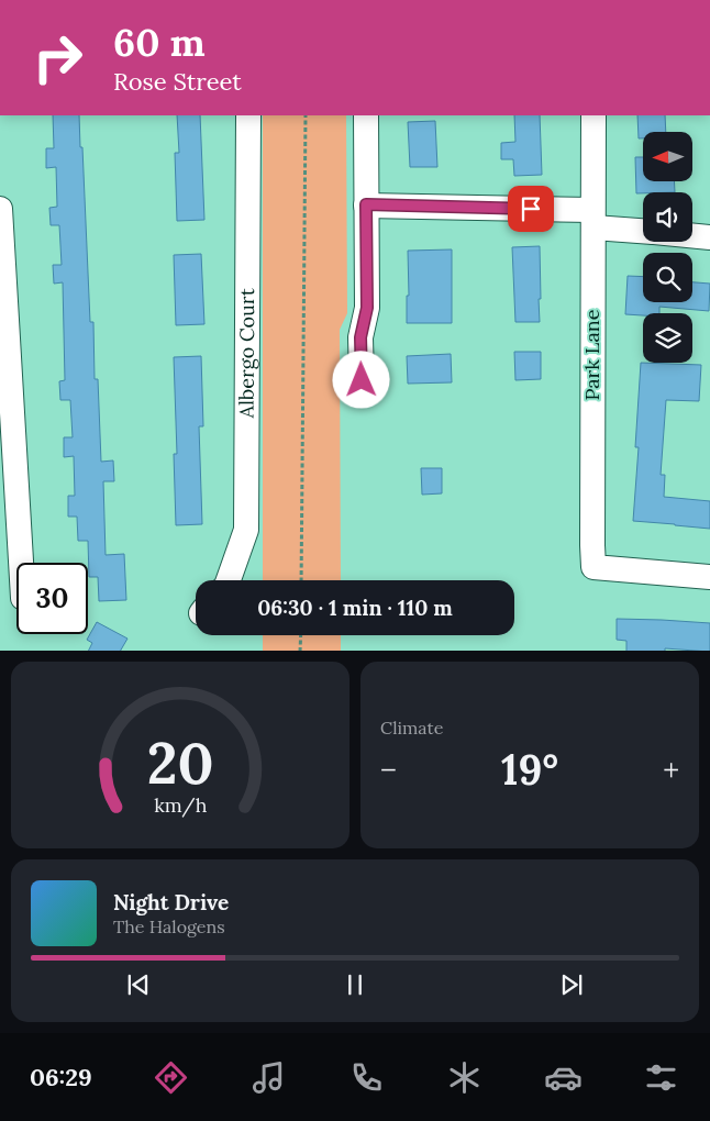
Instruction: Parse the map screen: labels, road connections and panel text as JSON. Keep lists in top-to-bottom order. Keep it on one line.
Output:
{"streets":{"street":["Albergo Court","Park Lane"]},"north":"left","page":{"turn":["60 m","Rose Street"],"limit":"30","trip":"06:30 · 1 min · 110 m","tile":"Climate","heat":["−","19°","+"],"song":["Night Drive","The Halogens"],"tabs":"06:29","gauge":["20","km/h"]}}
